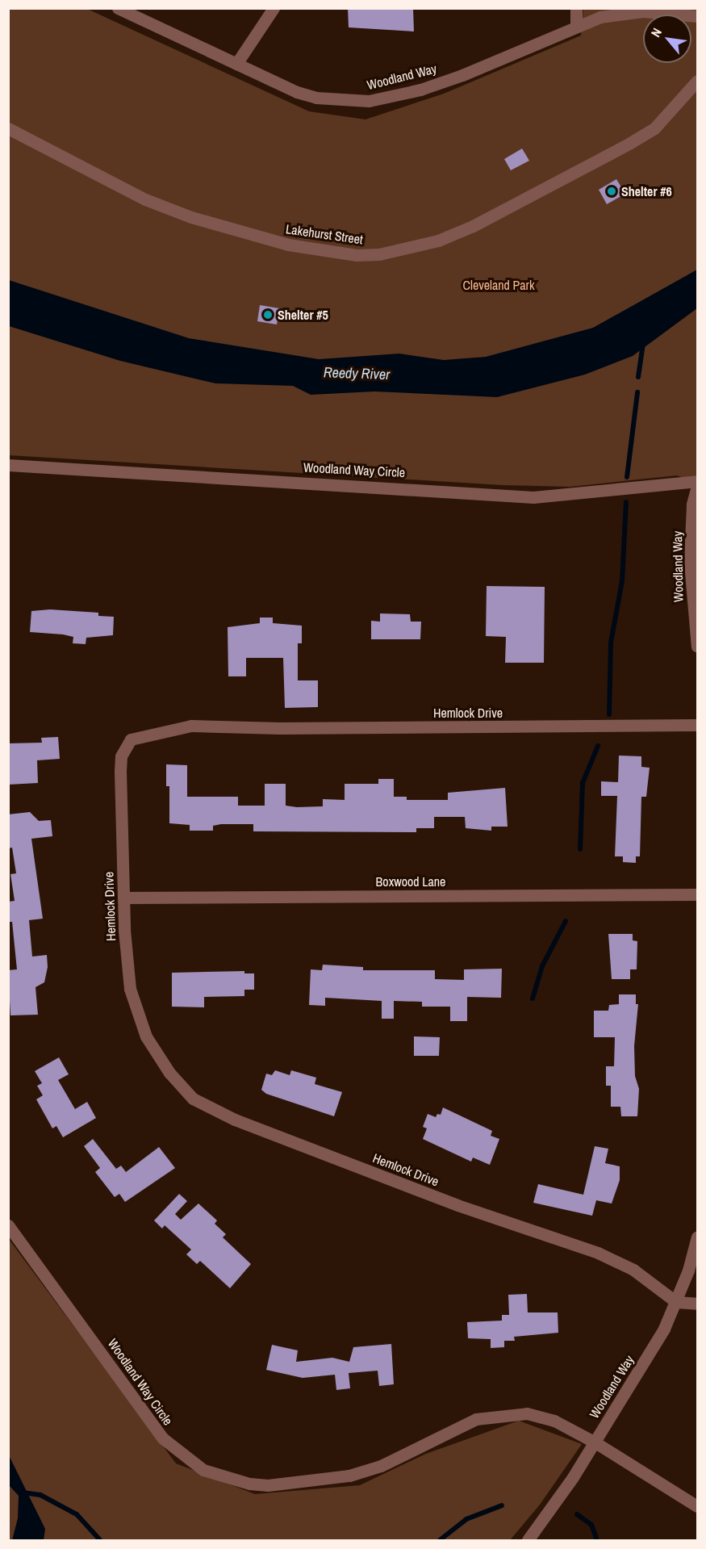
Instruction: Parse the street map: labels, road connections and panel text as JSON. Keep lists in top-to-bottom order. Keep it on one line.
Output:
{"streets":{"street":["Woodland Way","Lakehurst Street","Woodland Way Circle","Hemlock Drive","Boxwood Lane"]},"crossings":[["Woodland Way","Woodland Way Circle"],["Woodland Way","Hemlock Drive"],["Hemlock Drive","Boxwood Lane"]],"water":["Reedy River"],"parks":["Cleveland Park"],"places":["Shelter #6","Shelter #5"],"north":"top left"}
